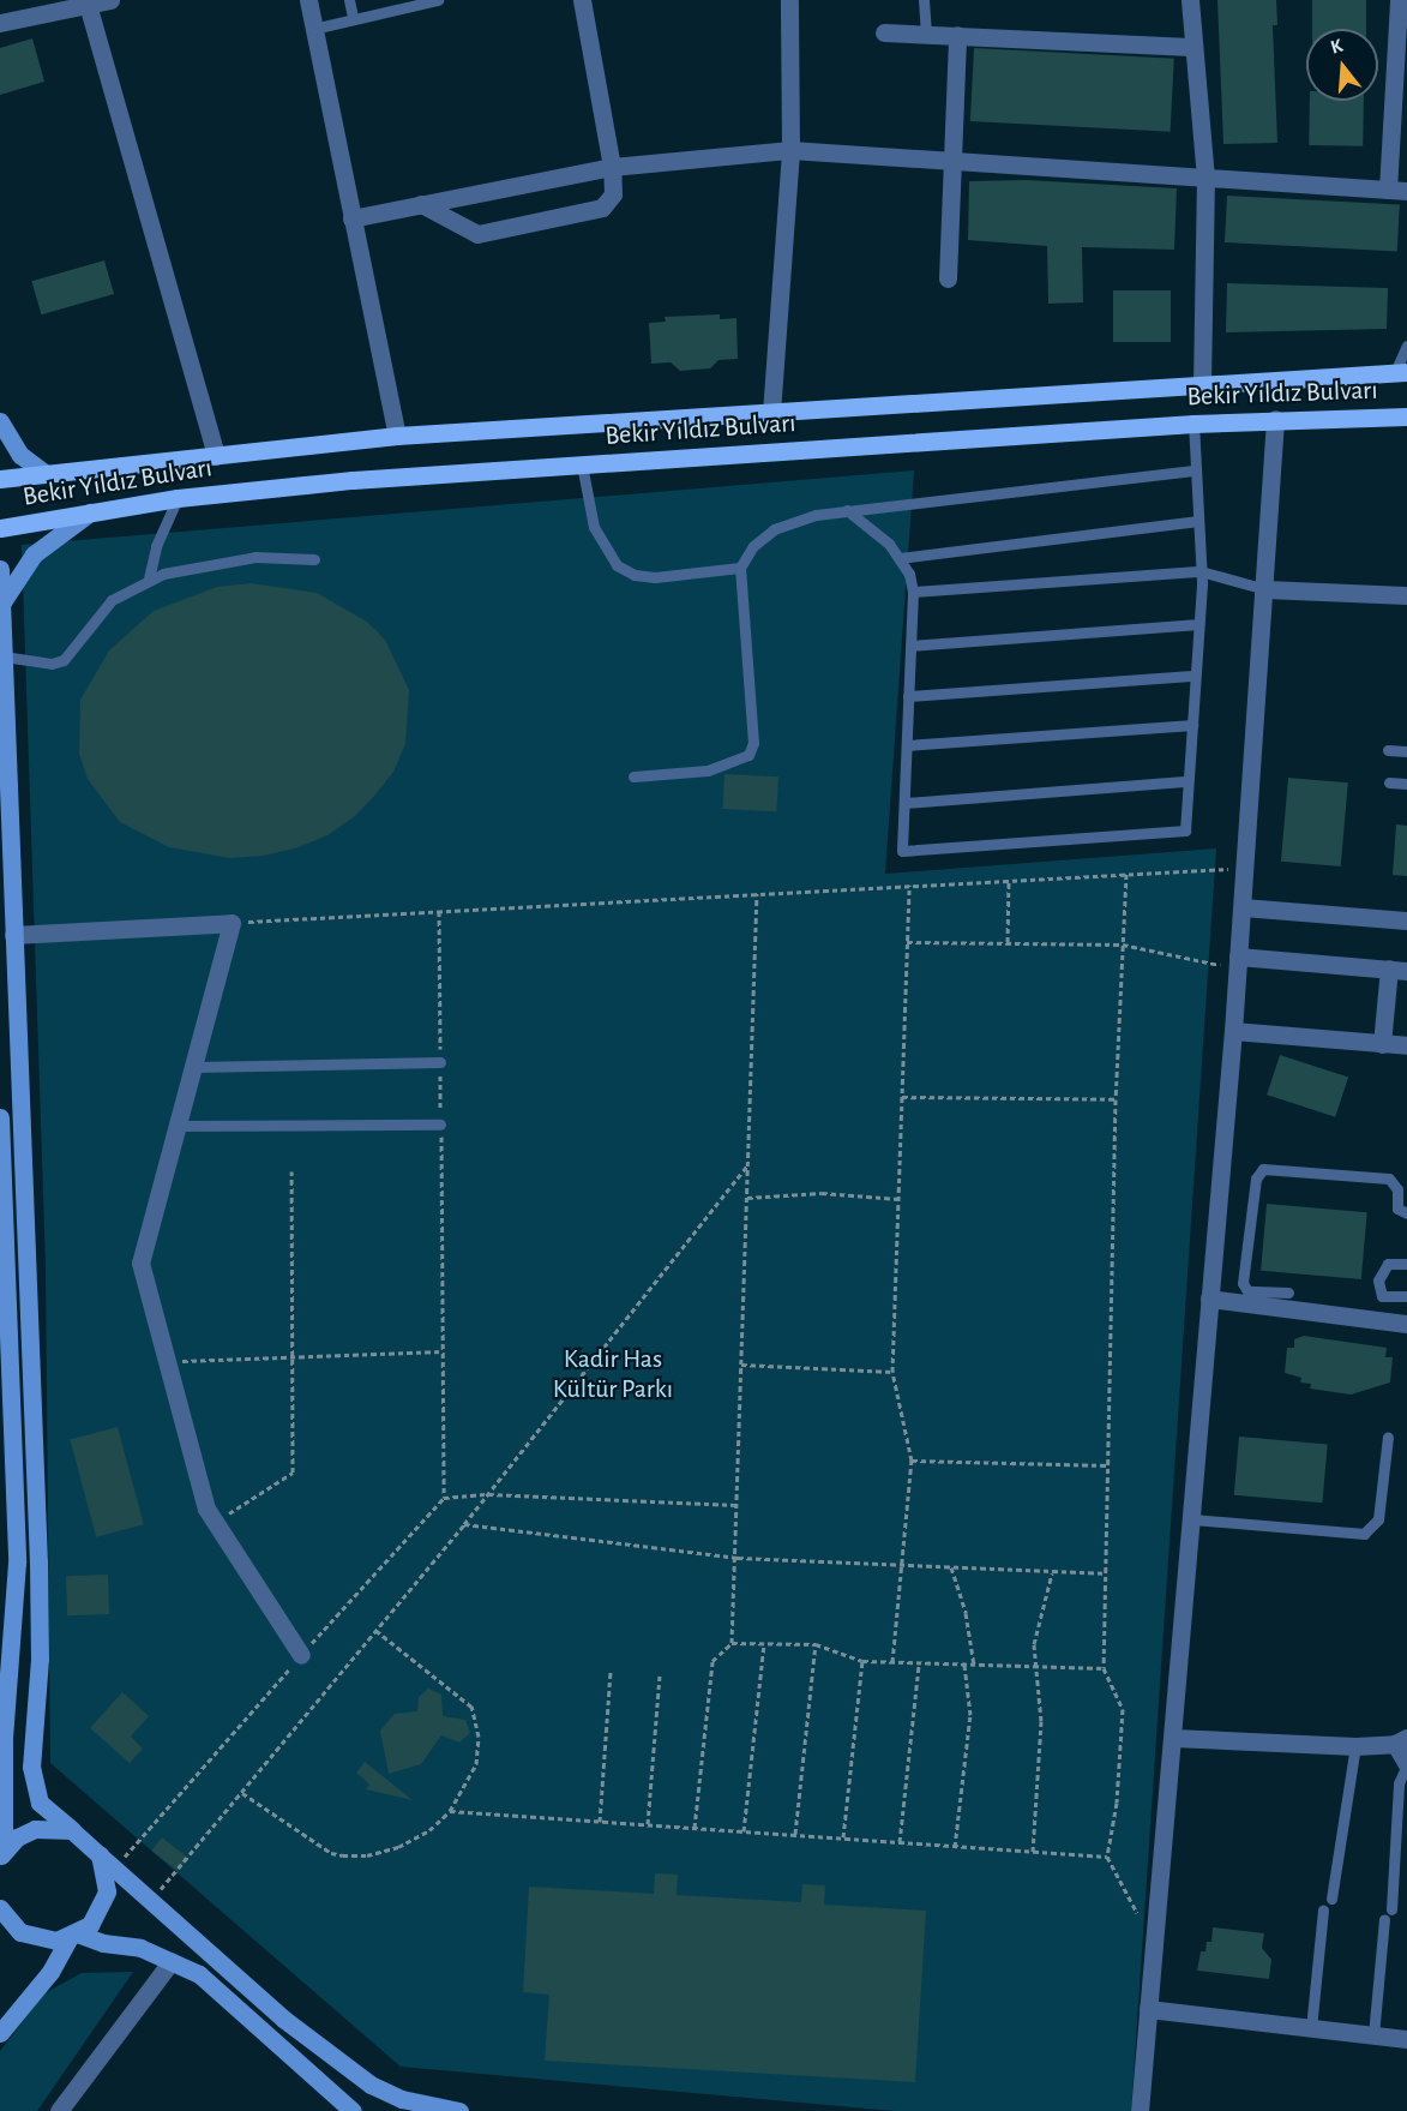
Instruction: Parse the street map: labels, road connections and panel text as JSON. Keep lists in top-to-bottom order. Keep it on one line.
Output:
{"streets":{"main road":["Bekir Yıldız Bulvarı"]},"parks":["Kadir Has Kültür Parkı"],"north":"top"}
